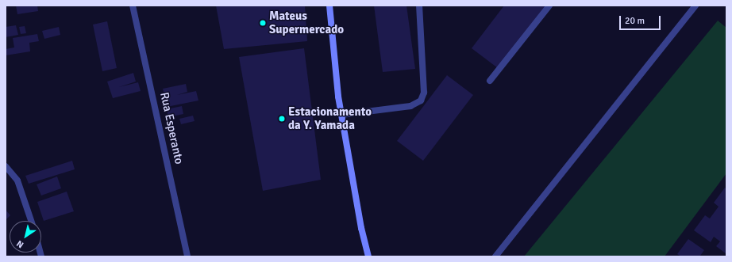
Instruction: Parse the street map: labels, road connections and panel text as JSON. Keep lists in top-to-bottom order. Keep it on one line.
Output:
{"streets":{"street":["Rua Esperanto"]},"places":["Mateus Supermercado","Estacionamento da Y. Yamada"],"scale_bar":"20 m","north":"bottom left"}
